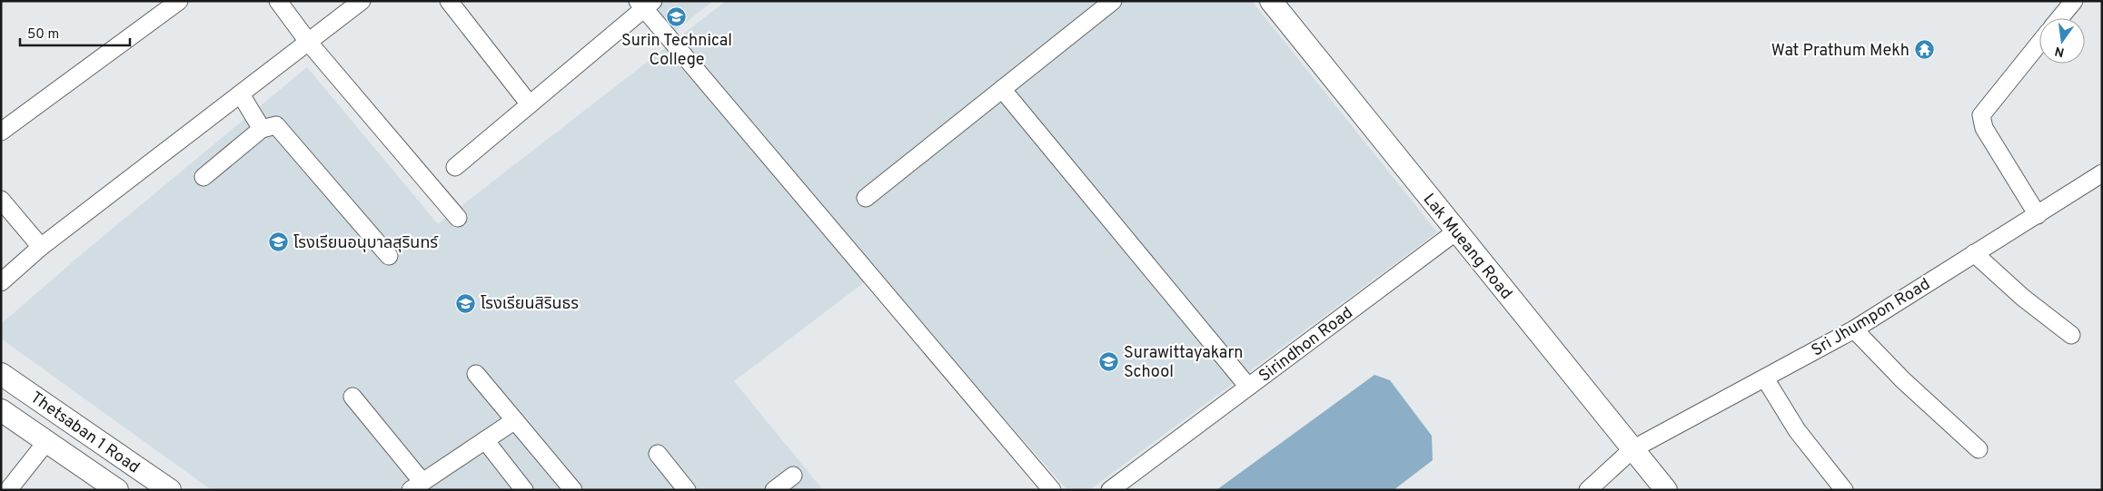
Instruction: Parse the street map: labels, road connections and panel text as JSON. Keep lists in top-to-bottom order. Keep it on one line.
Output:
{"streets":{"main road":["Lak Mueang Road","Thetsaban 1 Road"],"street":["Sri Jhumpon Road","Sirindhon Road"]},"crossings":[["Lak Mueang Road","Sri Jhumpon Road"],["Lak Mueang Road","Sirindhon Road"]],"places":{"school or university":["Surin Technical College","โรงเรียนอนุบาลสุรินทร์","โรงเรียนสิรินธร","Surawittayakarn School"],"temple":["Wat Prathum Mekh"]},"scale_bar":"50 m","north":"bottom"}
